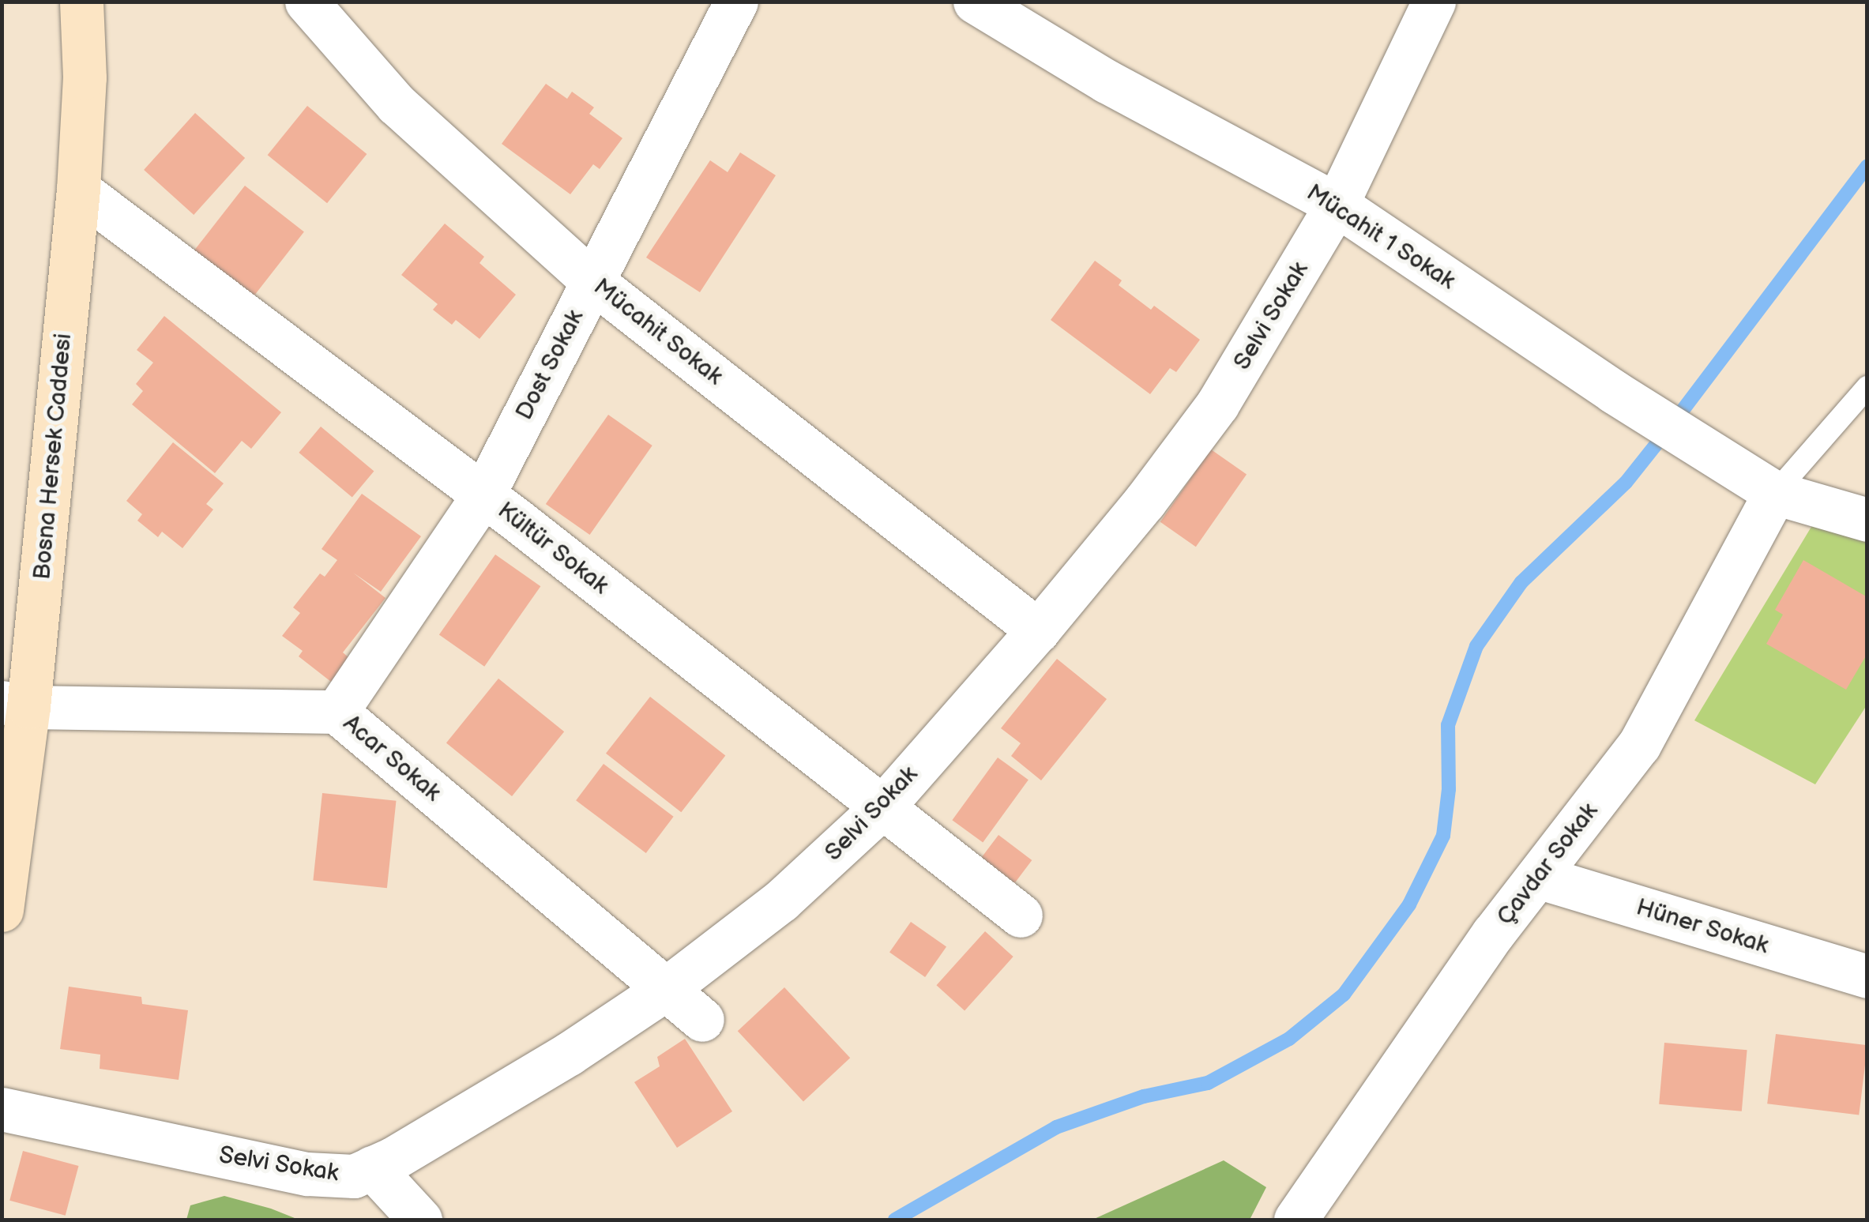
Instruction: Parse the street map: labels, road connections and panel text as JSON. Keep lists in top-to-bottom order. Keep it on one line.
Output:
{"streets":{"main road":["Bosna Hersek Caddesi"],"street":["Mücahit 1 Sokak","Selvi Sokak","Mücahit Sokak","Dost Sokak","Kültür Sokak","Acar Sokak","Çavdar Sokak","Hüner Sokak"]},"crossings":[["Mücahit 1 Sokak","Selvi Sokak"],["Mücahit 1 Sokak","Çavdar Sokak"],["Selvi Sokak","Mücahit Sokak"],["Selvi Sokak","Kültür Sokak"],["Selvi Sokak","Acar Sokak"],["Mücahit Sokak","Dost Sokak"],["Dost Sokak","Kültür Sokak"],["Dost Sokak","Acar Sokak"],["Bosna Hersek Caddesi","Kültür Sokak"],["Bosna Hersek Caddesi","Acar Sokak"],["Çavdar Sokak","Hüner Sokak"]]}
